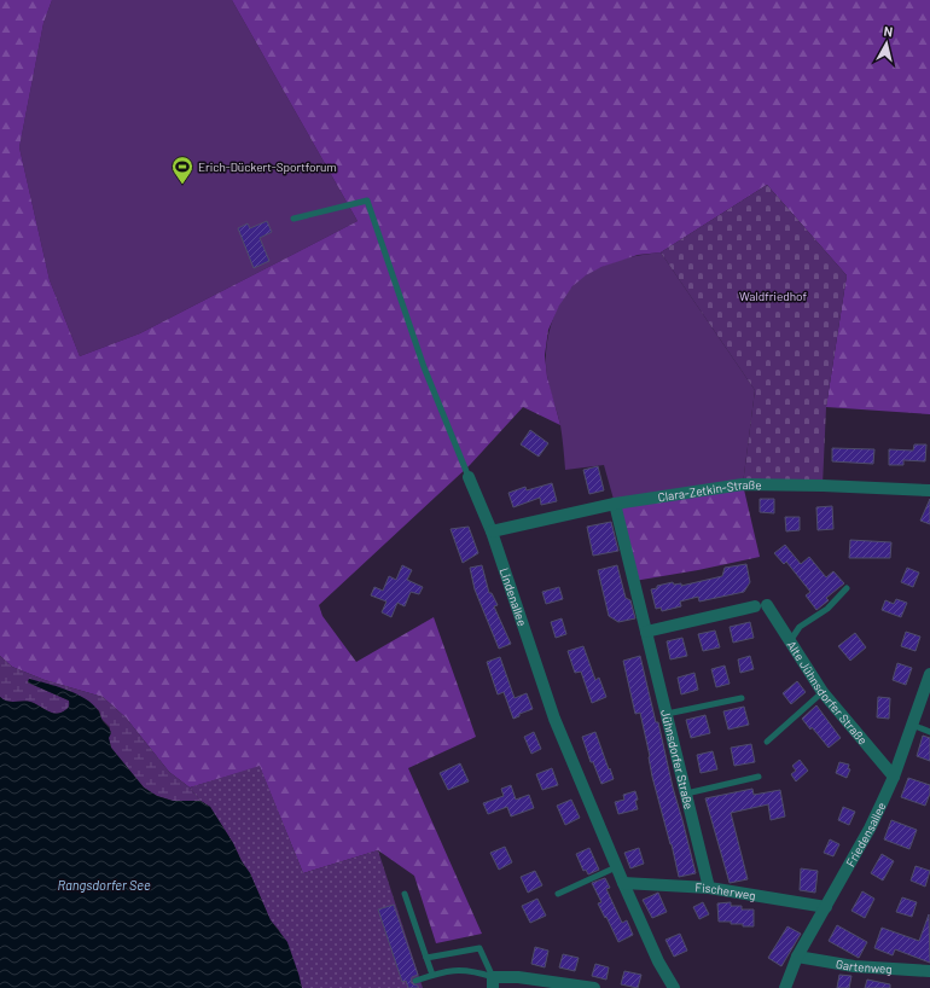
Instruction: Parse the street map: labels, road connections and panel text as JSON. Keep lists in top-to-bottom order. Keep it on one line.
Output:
{"streets":{"street":["Clara-Zetkin-Straße","Lindenallee","Alte Jühnsdorfer Straße","Jühnsdorfer Straße","Friedensallee","Fischerweg","Gartenweg"]},"crossings":[["Clara-Zetkin-Straße","Lindenallee"],["Clara-Zetkin-Straße","Jühnsdorfer Straße"],["Lindenallee","Fischerweg"],["Alte Jühnsdorfer Straße","Jühnsdorfer Straße"],["Alte Jühnsdorfer Straße","Friedensallee"],["Jühnsdorfer Straße","Fischerweg"],["Friedensallee","Fischerweg"],["Friedensallee","Gartenweg"]],"water":["Rangsdorfer See"],"parks":["Waldfriedhof"],"places":{"sports":["Erich-Dückert-Sportforum"]},"north":"top"}
